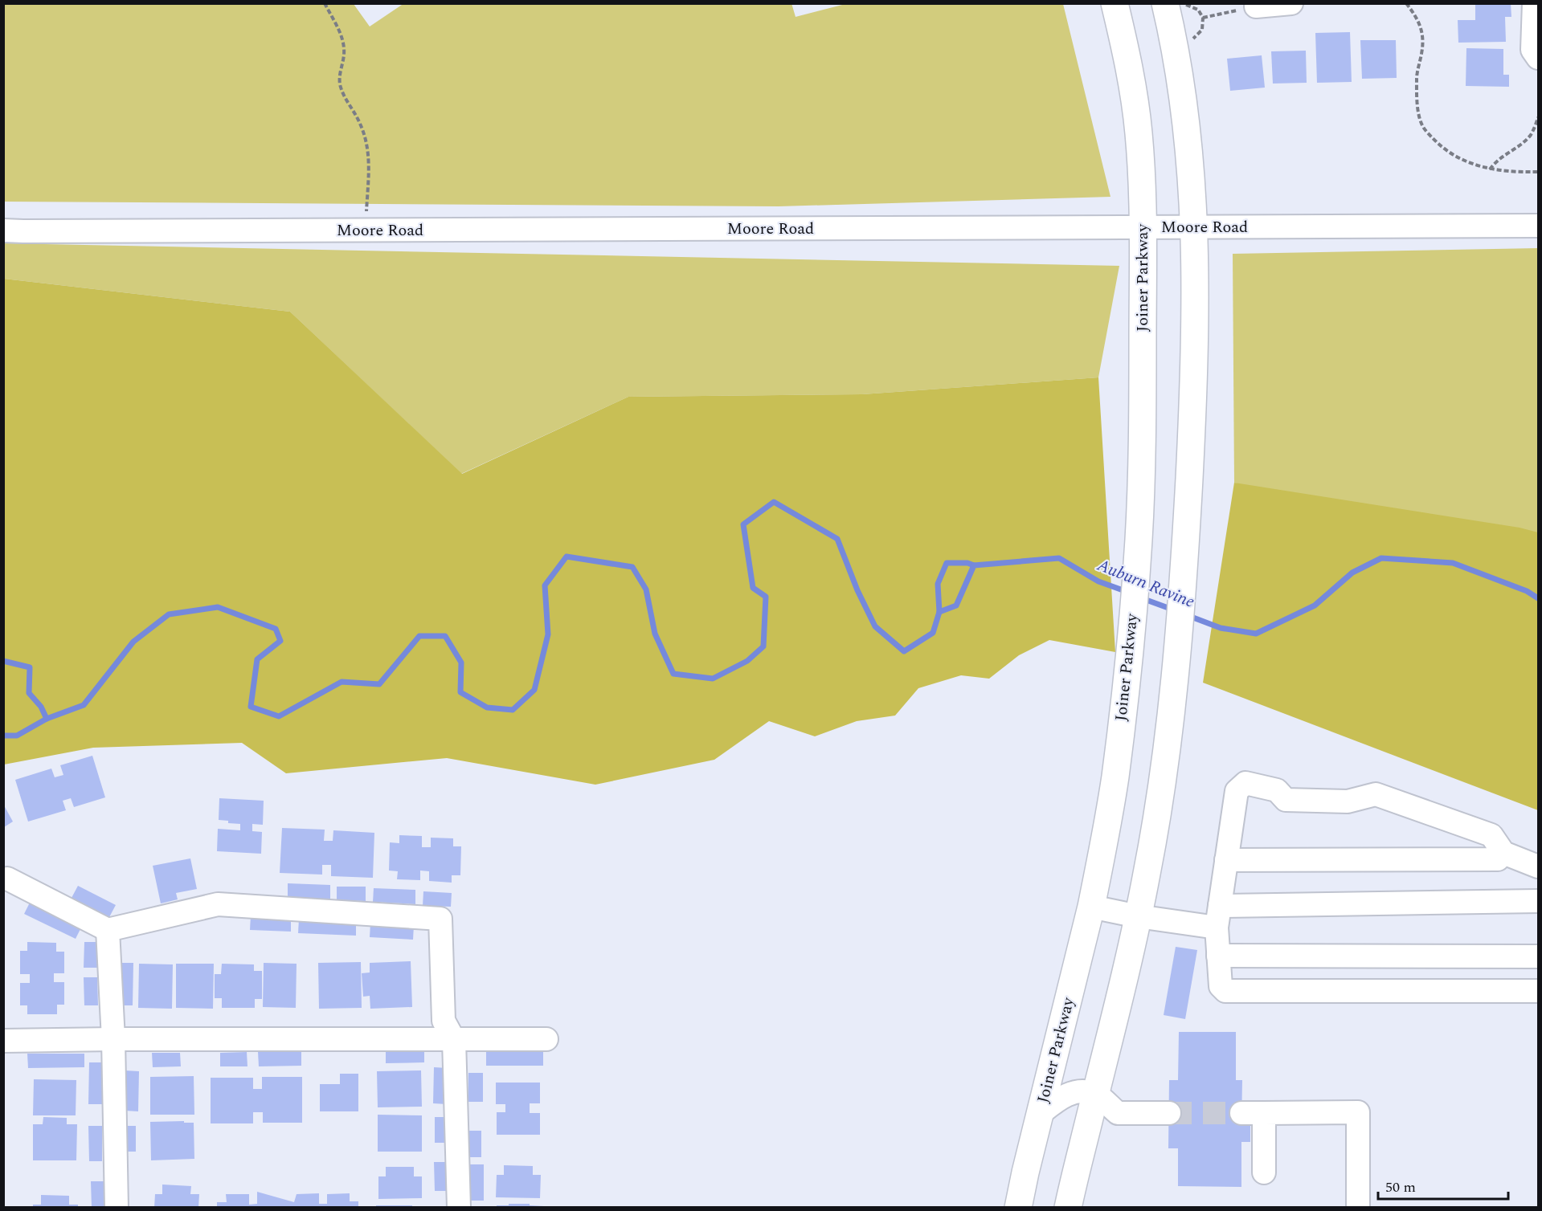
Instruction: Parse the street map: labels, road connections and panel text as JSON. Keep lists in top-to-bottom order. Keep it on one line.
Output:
{"streets":{"main road":["Joiner Parkway"],"street":["Moore Road"]},"crossings":[["Moore Road","Joiner Parkway"]],"water":["Auburn Ravine"],"scale_bar":"50 m"}
